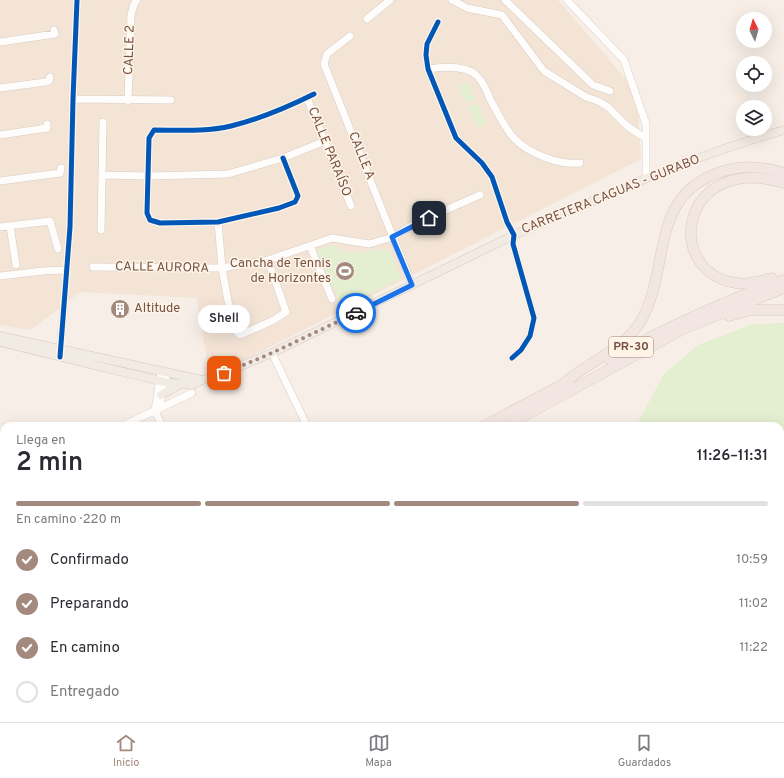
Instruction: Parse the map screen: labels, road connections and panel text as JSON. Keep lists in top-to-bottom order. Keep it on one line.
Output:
{"streets":{"highway":["PR-30"],"main road":["CARRETERA CAGUAS - GURABO"],"street":["CALLE 2","CALLE PARAÍSO","CALLE A","CALLE AURORA"]},"crossings":[["CALLE A","CARRETERA CAGUAS - GURABO"],["CALLE A","CALLE AURORA"]],"places":{"sports":["Cancha de Tennis de Horizontes"],"building":["Altitude"],"other":["Shell"]},"north":"top","page":{"bubble":"Shell","heading":["2 min","Llega en","11:26–11:31"],"bar":"En camino · 220 m","list":[["Confirmado","10:59"],["Preparando","11:02"],["En camino","11:22"],"Entregado"],"tabs":["Inicio","Mapa","Guardados"]}}
